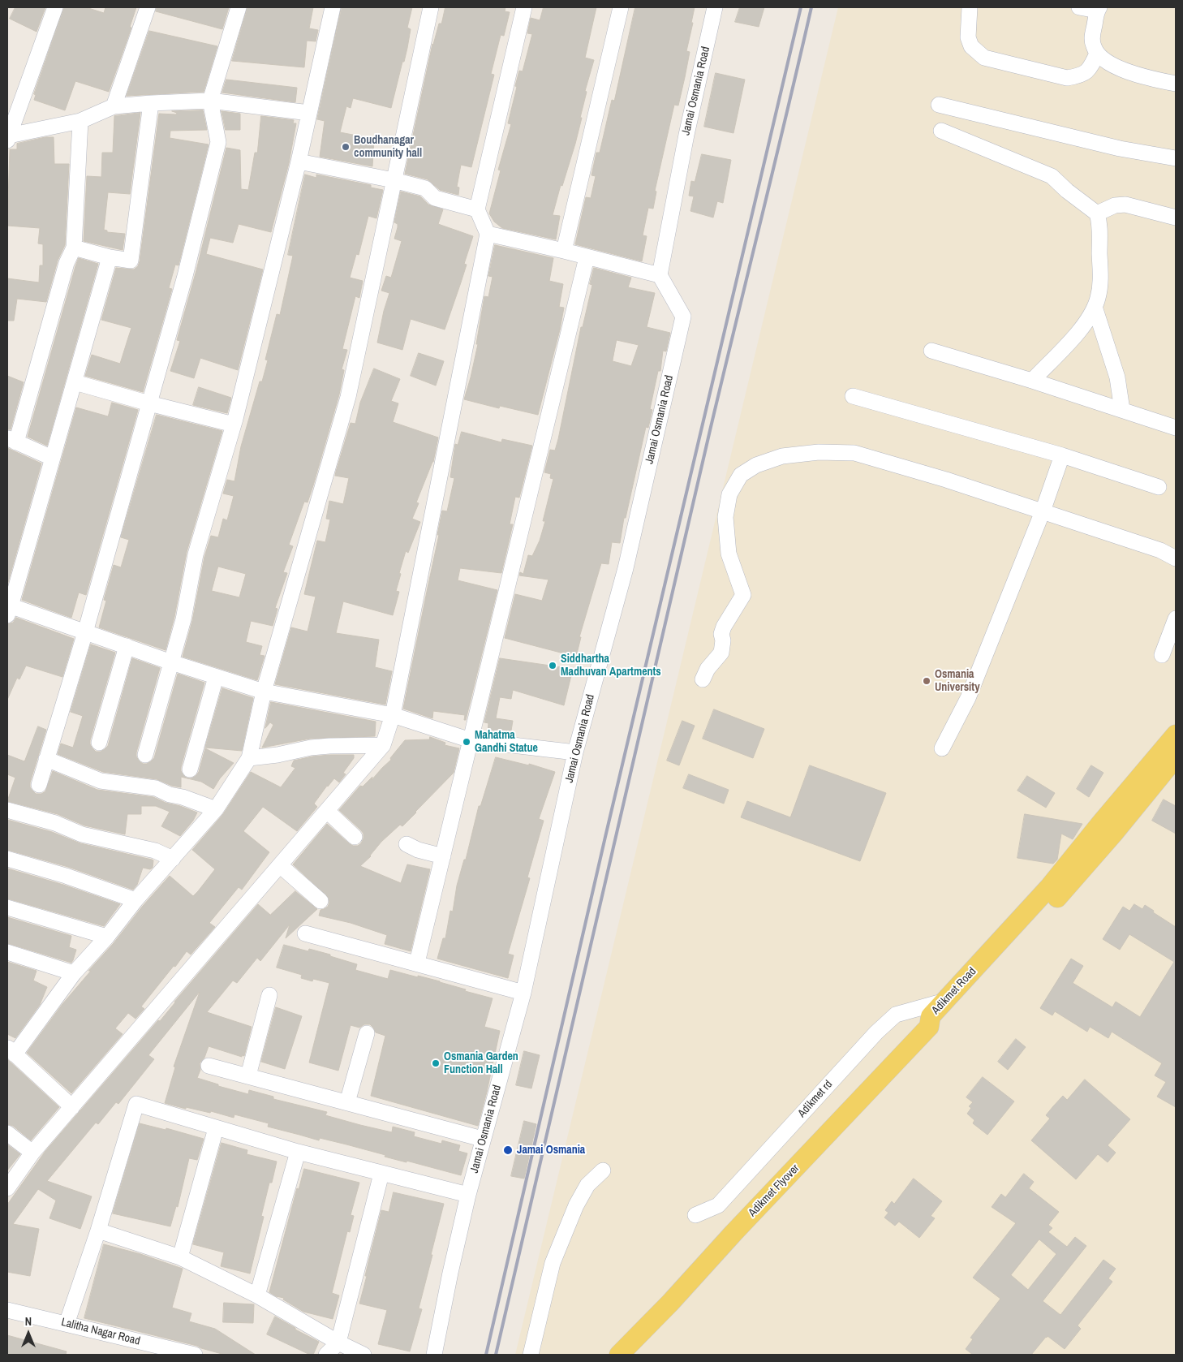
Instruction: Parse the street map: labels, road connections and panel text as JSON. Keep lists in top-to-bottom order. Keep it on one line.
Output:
{"streets":{"main road":["Adikmet Road","Adikmet Flyover"],"street":["Jamai Osmania Road","Adikmet rd","Lalitha Nagar Road"]},"crossings":[["Adikmet Road","Adikmet rd"],["Adikmet Road","Adikmet Flyover"]],"places":["Boudhanagar community hall","Siddhartha Madhuvan Apartments","Osmania University","Mahatma Gandhi Statue","Osmania Garden Function Hall","Jamai Osmania"],"north":"top"}
